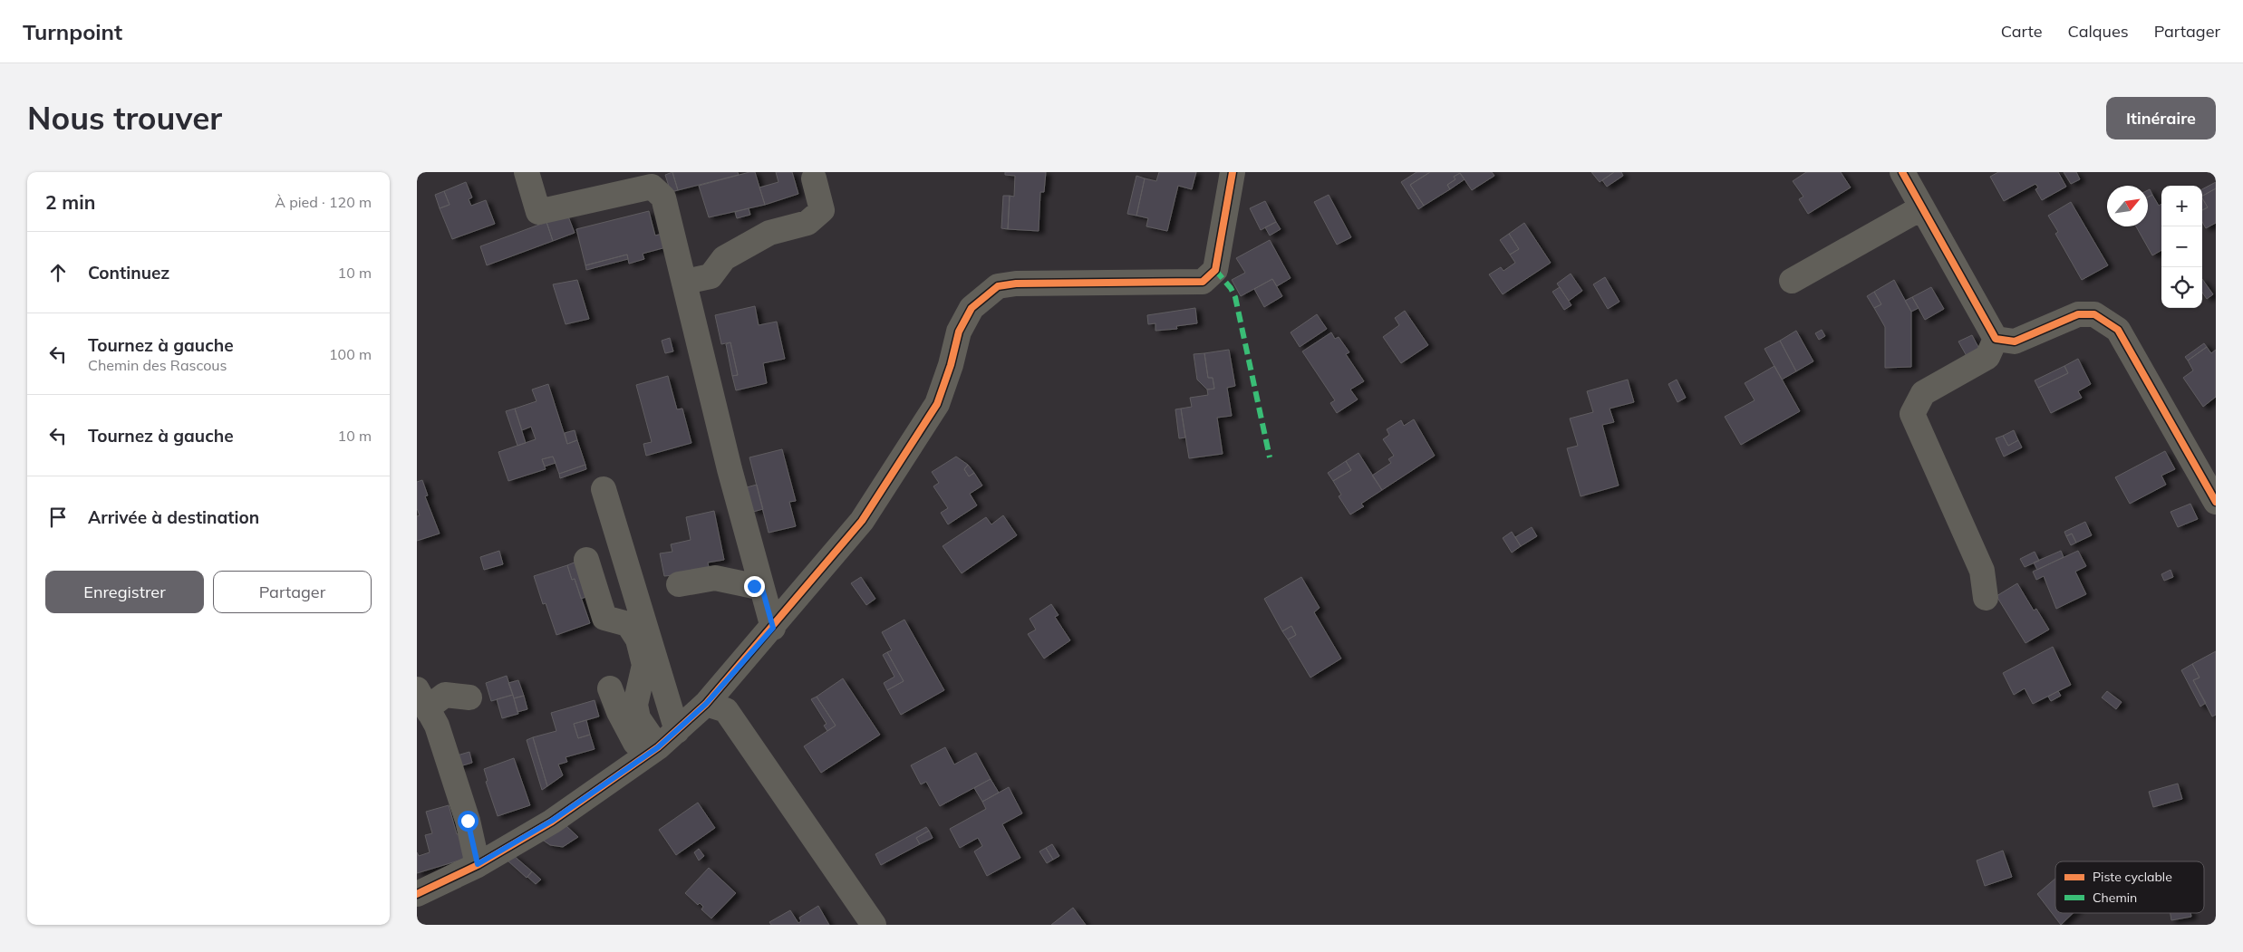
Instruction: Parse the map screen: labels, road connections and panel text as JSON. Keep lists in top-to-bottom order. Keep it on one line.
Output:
{"legend":["Piste cyclable","Chemin"],"north":"top right","page":{"header":"Turnpoint","nav":["Carte","Calques","Partager"],"buttons":["Itinéraire",["Enregistrer","Partager"]],"title":"Nous trouver","heading":["2 min","À pied · 120 m"],"map_buttons":["+","−"],"list":[["Continuez","10 m"],["Tournez à gauche","Chemin des Rascous","100 m"],["Tournez à gauche","10 m"],"Arrivée à destination"]}}
